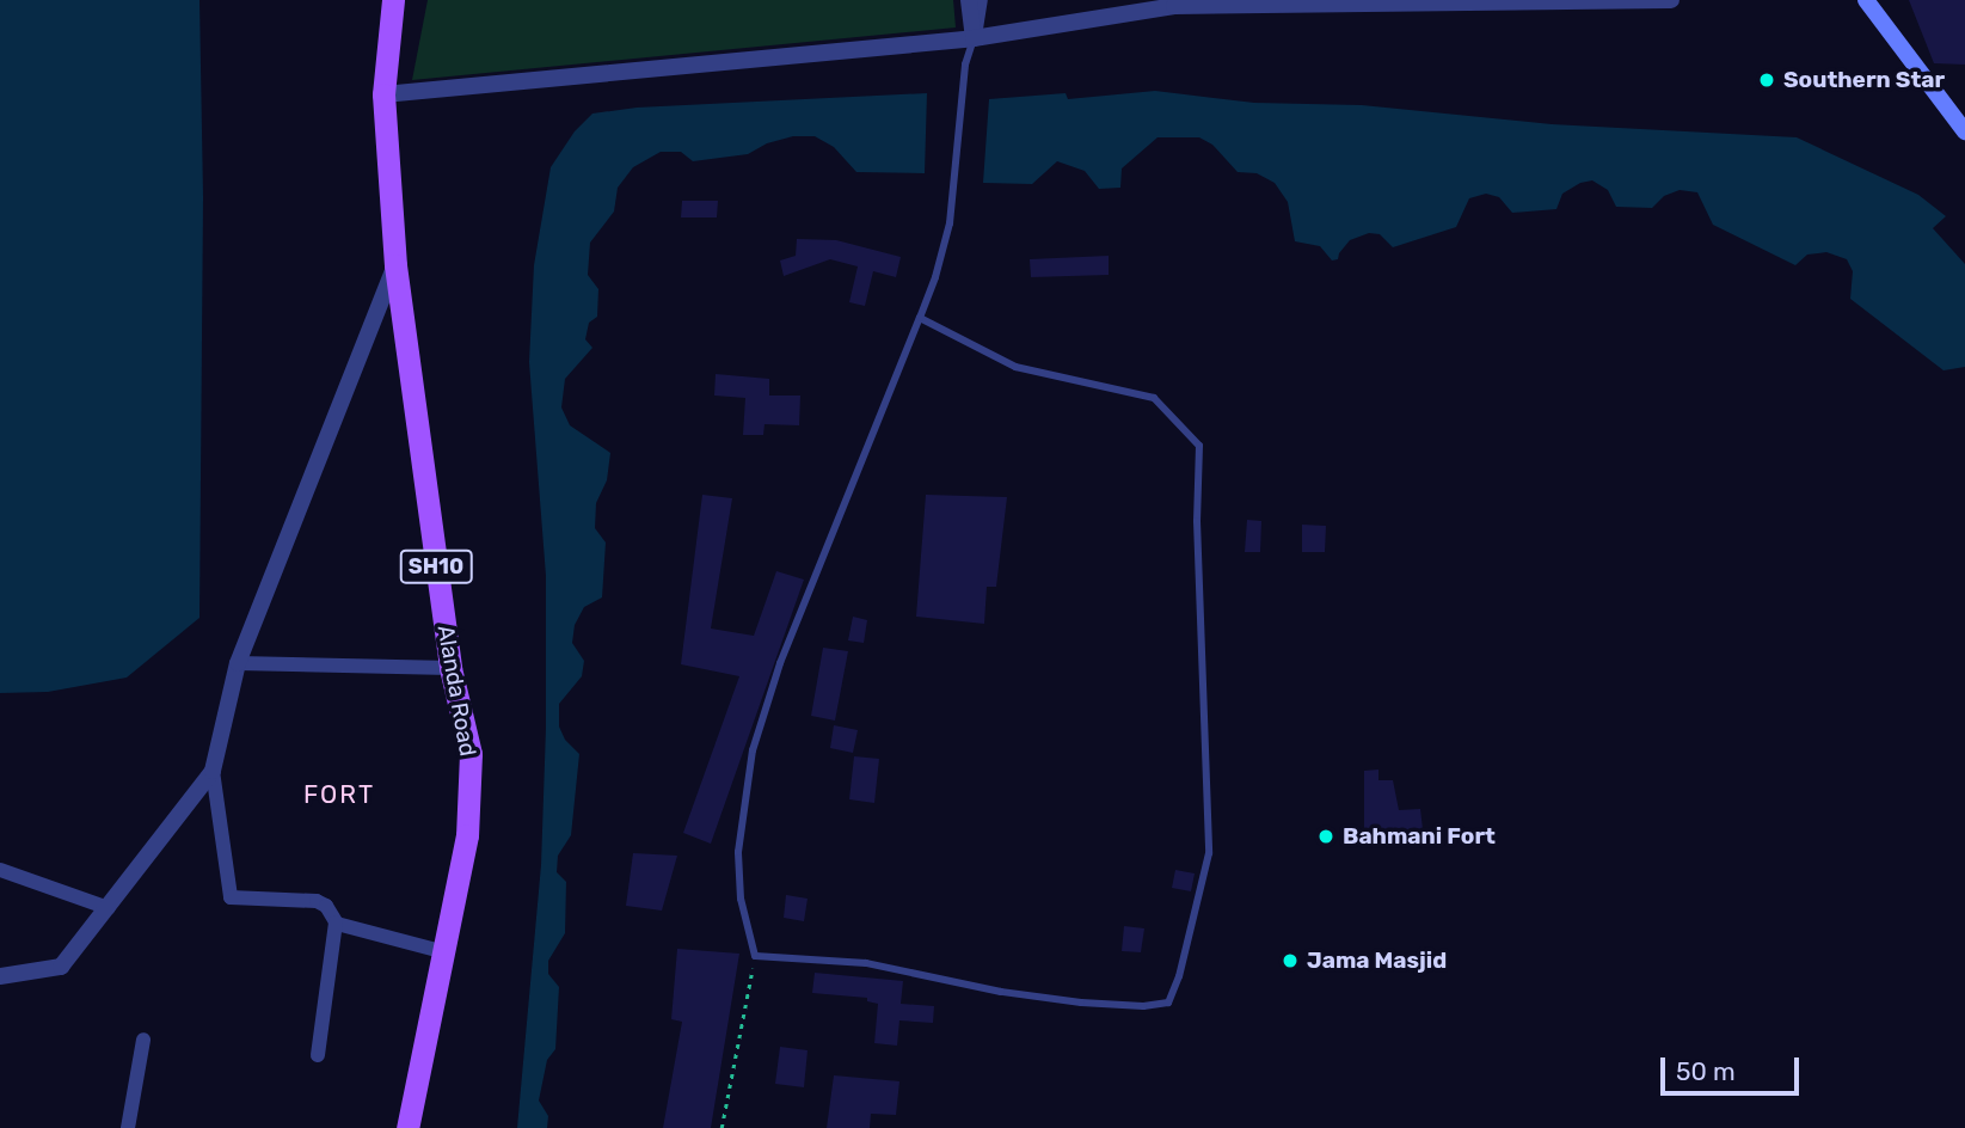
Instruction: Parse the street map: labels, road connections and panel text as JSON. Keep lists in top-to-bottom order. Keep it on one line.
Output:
{"streets":{"main road":["SH10","Alanda Road"]},"districts":["FORT"],"places":["Southern Star","Bahmani Fort","Jama Masjid"],"scale_bar":"50 m"}
